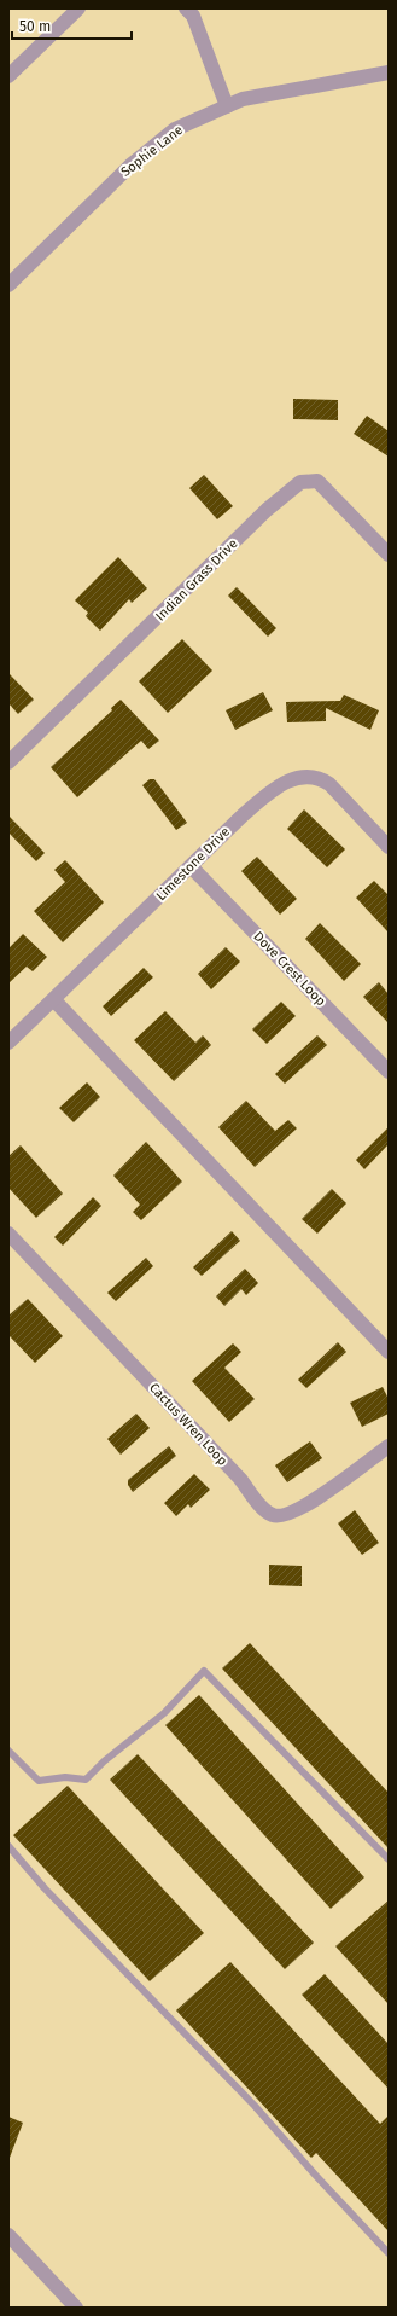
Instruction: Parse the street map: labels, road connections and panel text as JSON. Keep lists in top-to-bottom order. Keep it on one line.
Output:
{"streets":{"street":["Sophie Lane","Indian Grass Drive","Limestone Drive","Dove Crest Loop","Cactus Wren Loop"]},"crossings":[["Limestone Drive","Dove Crest Loop"]],"scale_bar":"50 m"}
